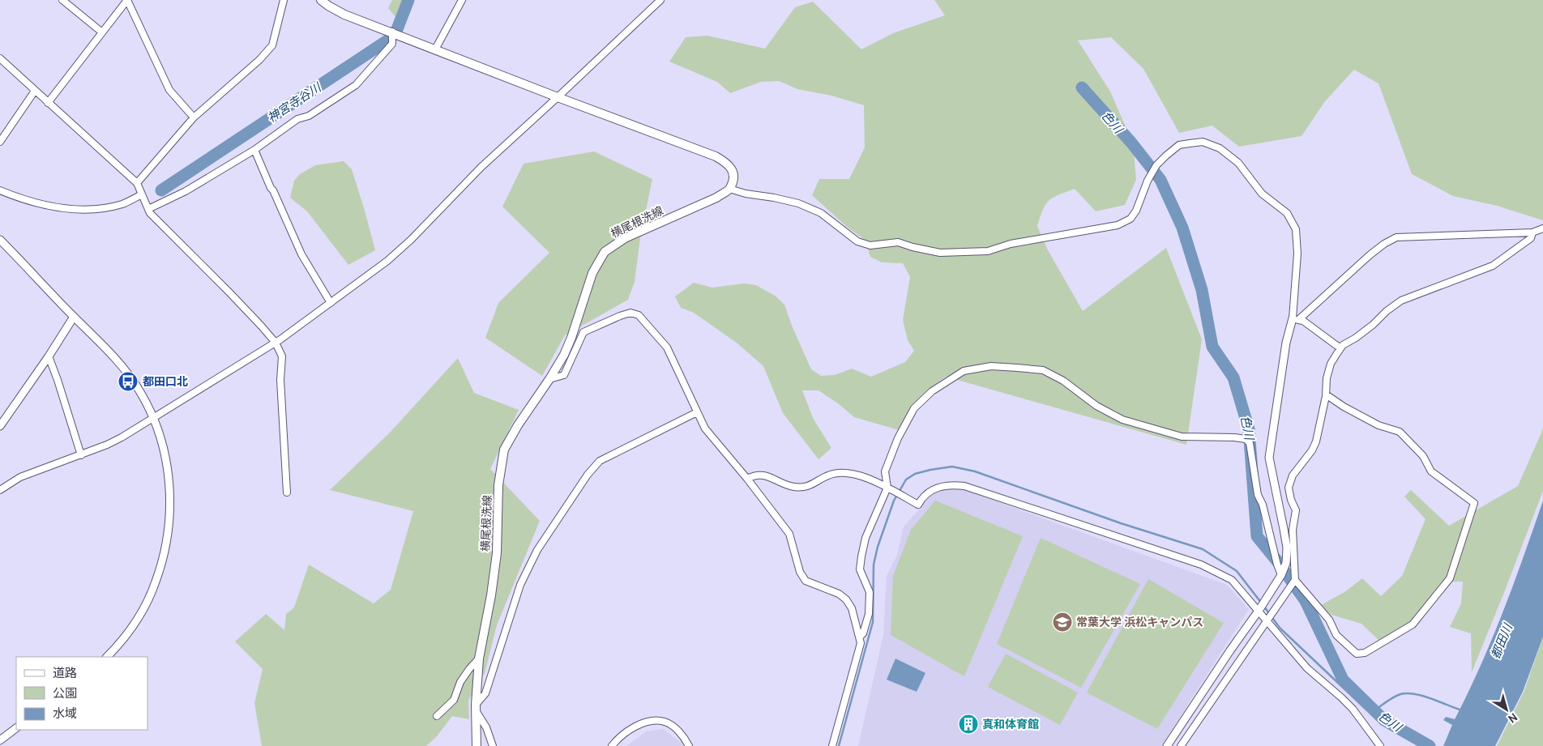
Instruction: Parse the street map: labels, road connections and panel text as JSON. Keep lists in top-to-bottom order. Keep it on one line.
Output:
{"streets":{"main road":["横尾根洗線"]},"water":["神宮寺谷川","色川","都田川"],"places":{"bus stop":["都田口北"],"school or university":["常葉大学 浜松キャンパス"],"building":["真和体育館"]},"legend":["道路","公園","水域"],"north":"bottom right"}
